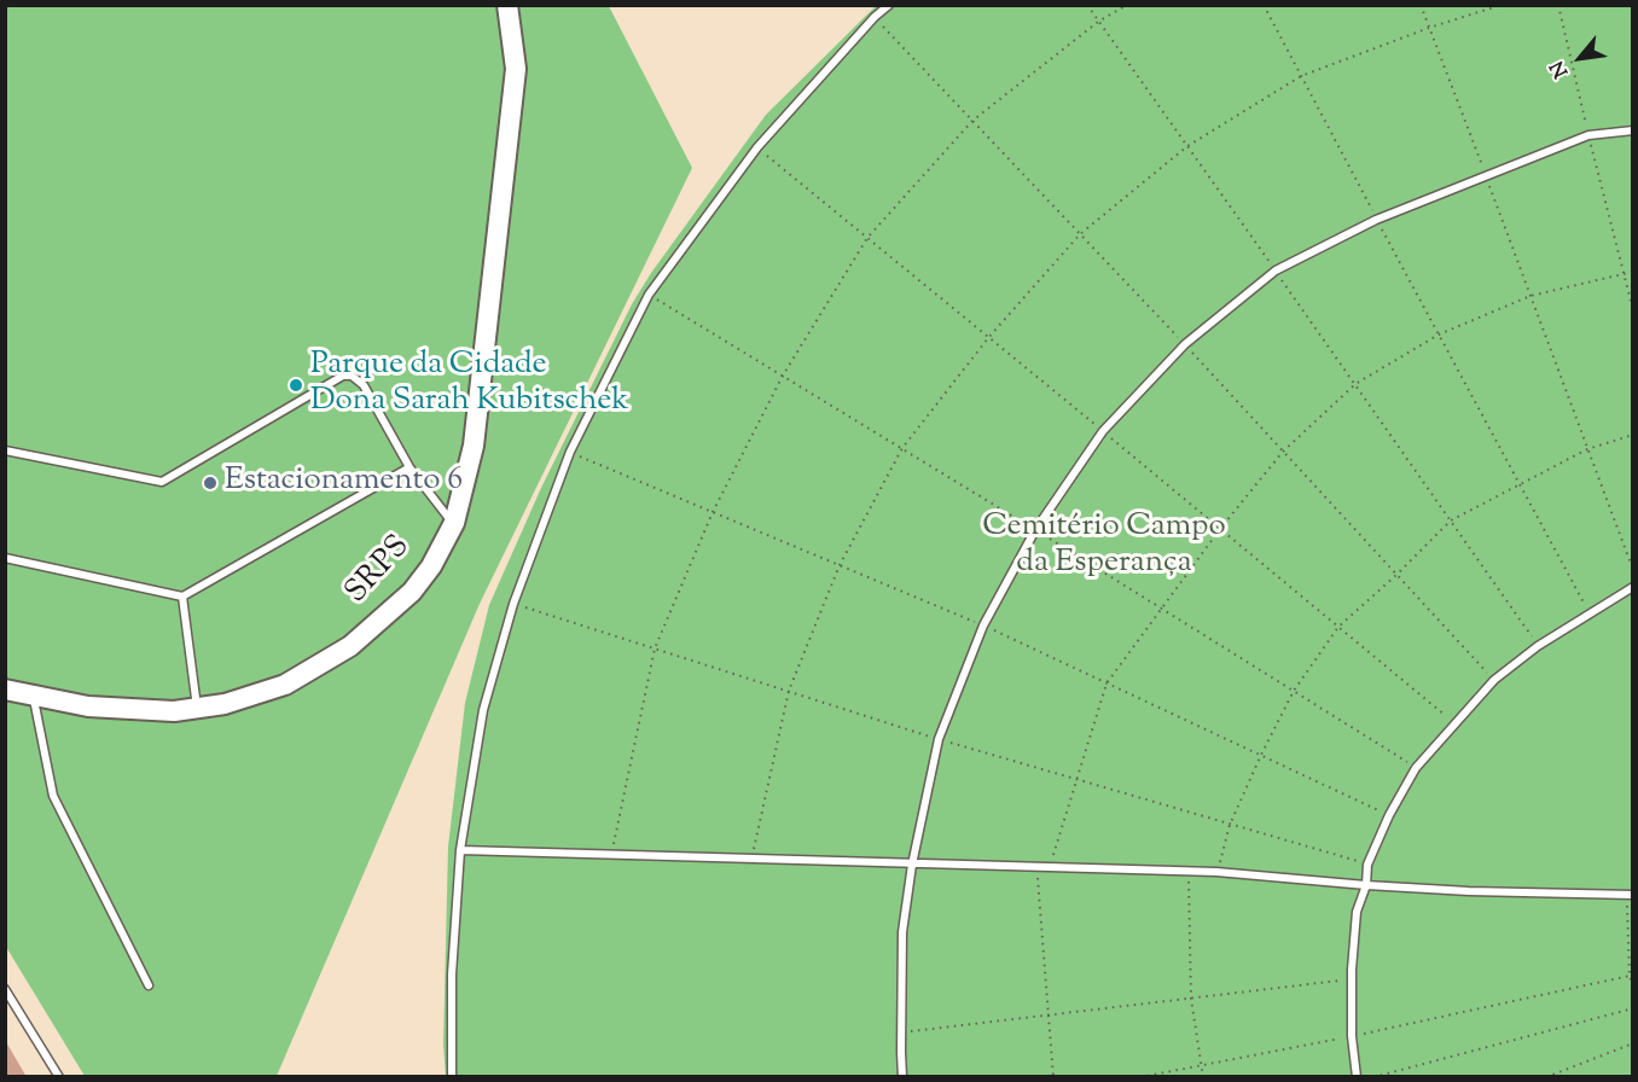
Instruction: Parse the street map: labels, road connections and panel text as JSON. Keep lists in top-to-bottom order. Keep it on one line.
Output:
{"streets":{"main road":["SRPS"]},"parks":["Cemitério Campo da Esperança"],"places":["Parque da Cidade Dona Sarah Kubitschek","Estacionamento 6"],"north":"bottom left"}
